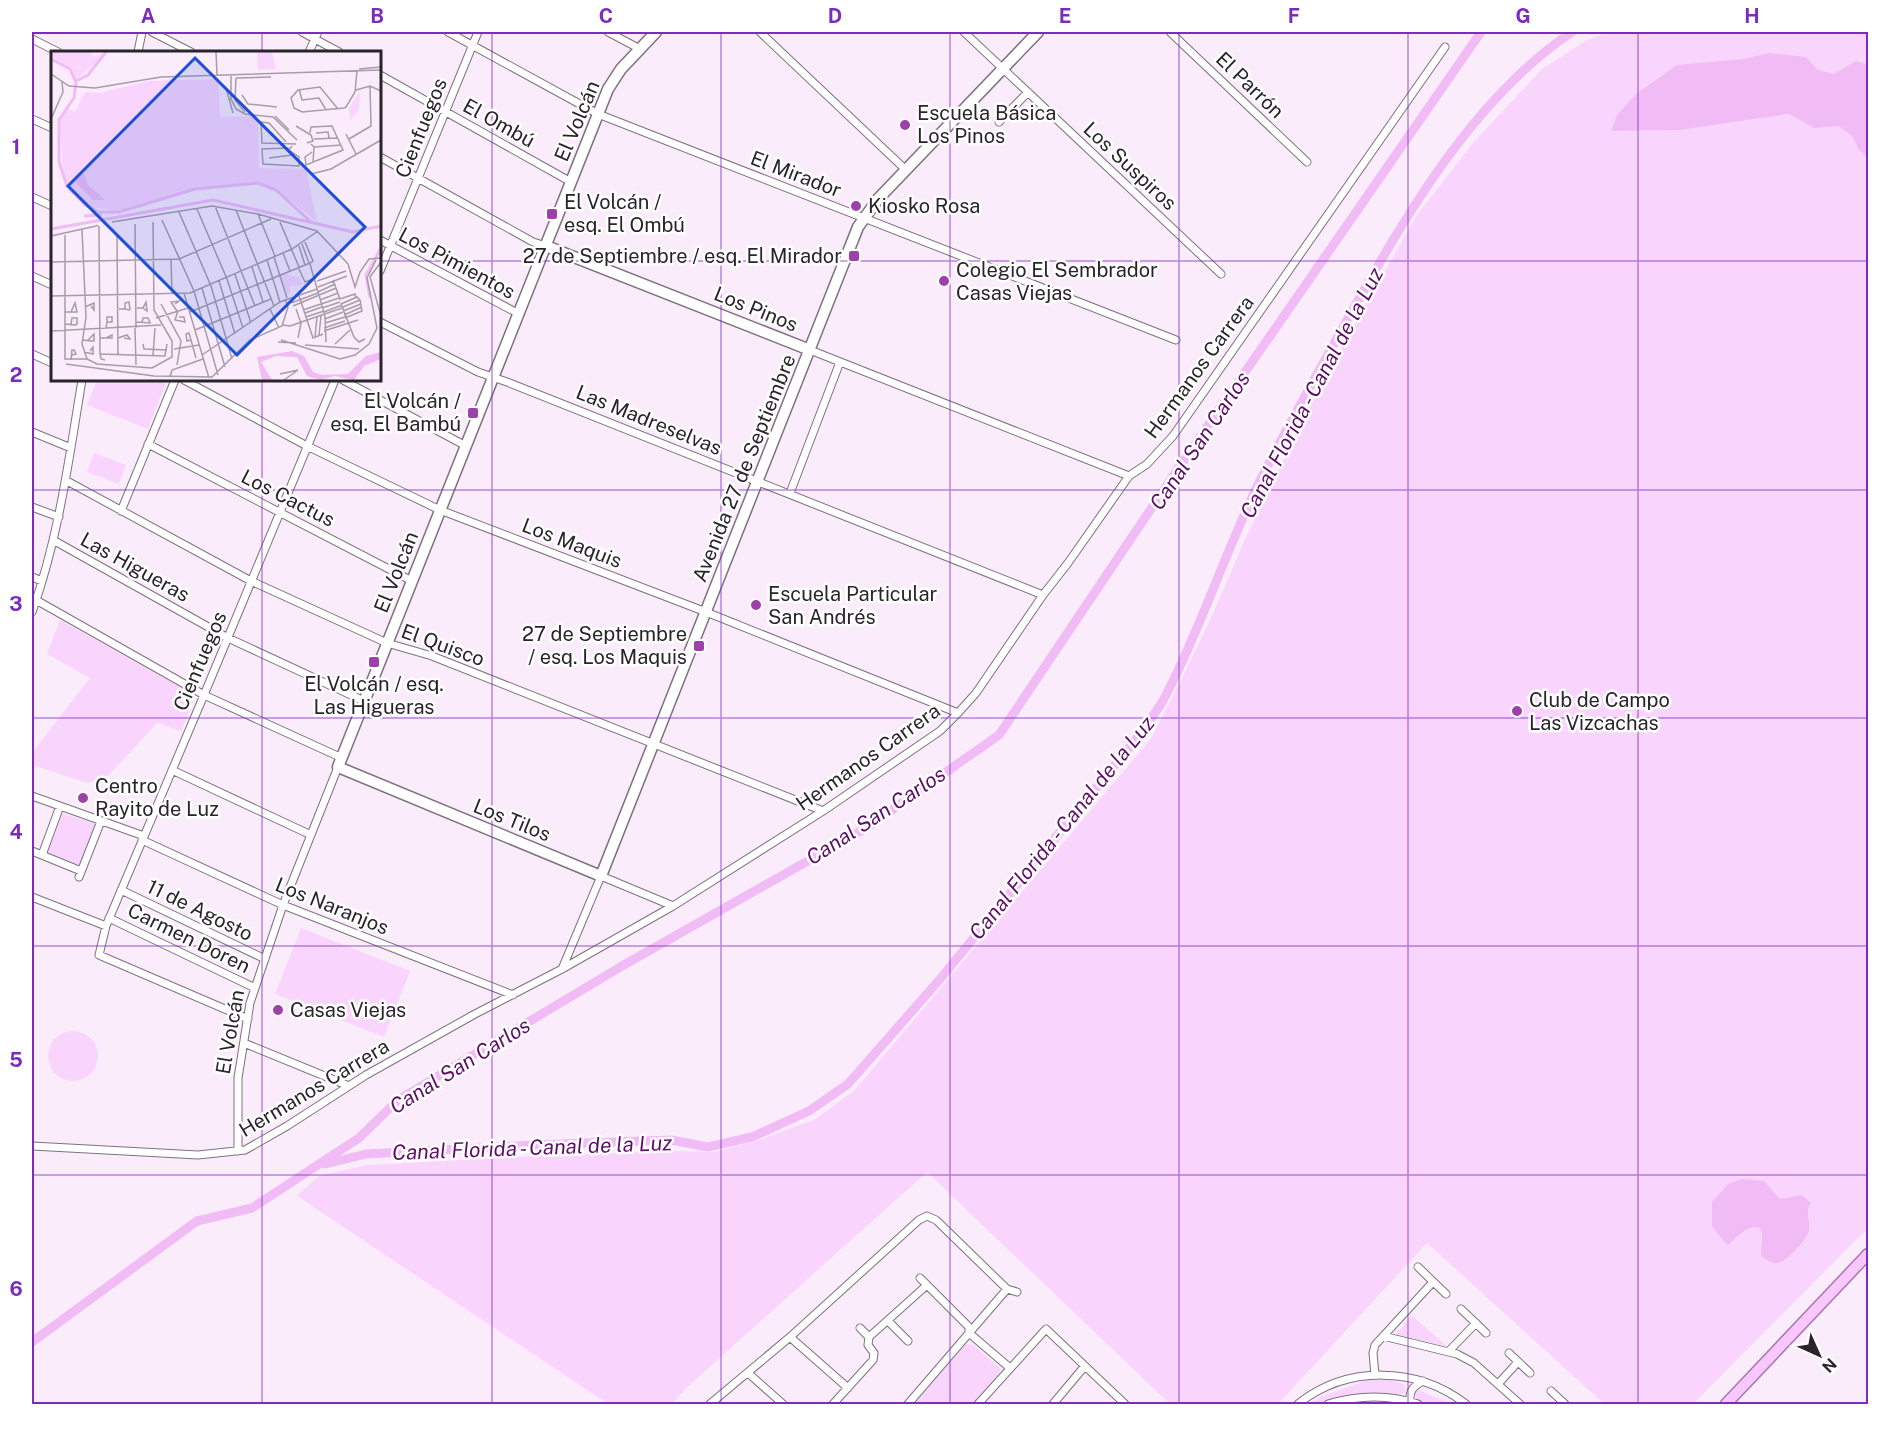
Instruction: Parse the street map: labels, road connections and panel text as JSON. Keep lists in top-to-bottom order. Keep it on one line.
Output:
{"streets":{"street":["El Parrón","El Volcán","El Ombú","Cienfuegos","Los Suspiros","El Mirador","Los Pimientos","Los Pinos","Hermanos Carrera","Las Madreselvas","Avenida 27 de Septiembre","Los Cactus","Los Maquis","Las Higueras","El Quisco","Los Tilos","Los Naranjos","11 de Agosto","Carmen Doren"]},"crossings":[["El Volcán","El Ombú"],["El Volcán","Cienfuegos"],["El Volcán","El Mirador"],["El Volcán","Los Pimientos"],["El Volcán","Los Pinos"],["El Volcán","Hermanos Carrera"],["El Volcán","Las Madreselvas"],["El Volcán","Los Cactus"],["El Volcán","Los Maquis"],["El Volcán","Las Higueras"],["El Volcán","El Quisco"],["El Volcán","Los Tilos"],["El Volcán","Los Naranjos"],["El Volcán","11 de Agosto"],["El Volcán","Carmen Doren"],["El Ombú","Cienfuegos"],["Cienfuegos","El Mirador"],["Cienfuegos","Los Pimientos"],["Cienfuegos","Los Pinos"],["Cienfuegos","Los Cactus"],["Cienfuegos","Los Maquis"],["Cienfuegos","Las Higueras"],["Cienfuegos","El Quisco"],["Cienfuegos","Los Tilos"],["Cienfuegos","Los Naranjos"],["Cienfuegos","11 de Agosto"],["Cienfuegos","Carmen Doren"],["Los Suspiros","Avenida 27 de Septiembre"],["El Mirador","Avenida 27 de Septiembre"],["Los Pinos","Hermanos Carrera"],["Los Pinos","Avenida 27 de Septiembre"],["Hermanos Carrera","Las Madreselvas"],["Hermanos Carrera","Avenida 27 de Septiembre"],["Hermanos Carrera","Los Maquis"],["Hermanos Carrera","El Quisco"],["Hermanos Carrera","Los Tilos"],["Hermanos Carrera","Los Naranjos"],["Las Madreselvas","Avenida 27 de Septiembre"],["Avenida 27 de Septiembre","Los Maquis"],["Avenida 27 de Septiembre","El Quisco"],["Avenida 27 de Septiembre","Los Tilos"]],"water":["Canal Florida - Canal de la Luz","Canal San Carlos"],"places":{"other":["Escuela Básica Los Pinos","Kiosko Rosa","Colegio El Sembrador Casas Viejas","Escuela Particular San Andrés","Club de Campo Las Vizcachas","Centro Rayito de Luz","Casas Viejas"],"transit":["El Volcán / esq. El Ombú","27 de Septiembre / esq. El Mirador","El Volcán / esq. El Bambú","27 de Septiembre / esq. Los Maquis","El Volcán / esq. Las Higueras"]},"north":"bottom right","grid":{"columns":["A","B","C","D","E","F","G","H"],"rows":["1","2","3","4","5","6"]}}
